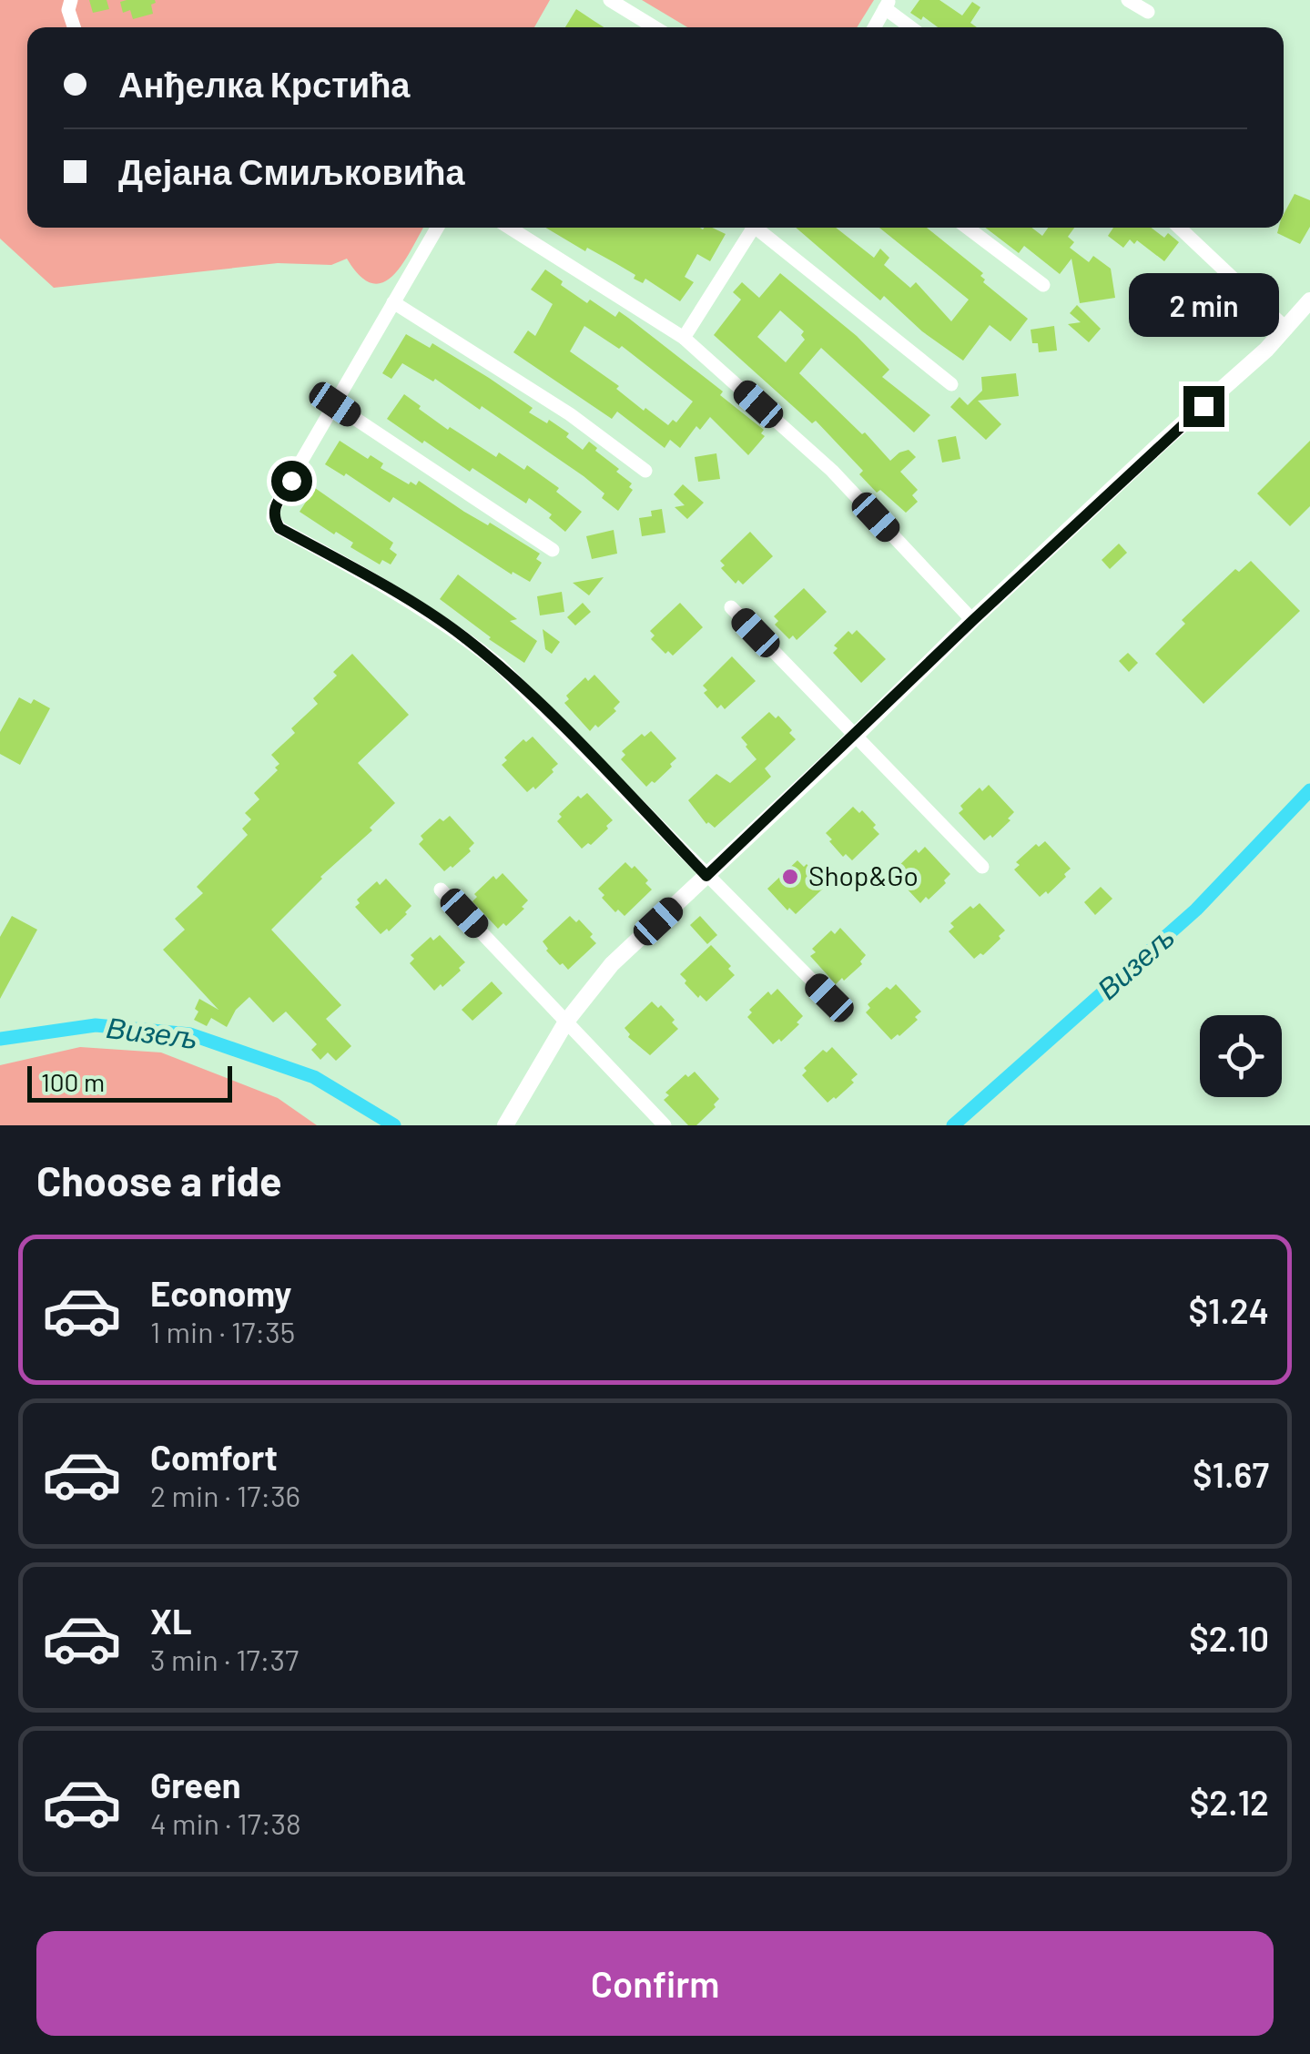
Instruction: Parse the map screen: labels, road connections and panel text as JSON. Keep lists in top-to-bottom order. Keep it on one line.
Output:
{"water":["Визељ"],"places":["Shop&Go"],"scale_bar":"100 m","page":{"banner":["Анђелка Крстића","Дејана Смиљковића"],"bubble":"2 min","scale":"100 m","heading":"Choose a ride","list":[{"name":"Economy","note":"1 min · 17:35","value":"$1.24"},{"name":"Comfort","note":"2 min · 17:36","value":"$1.67"},{"name":"XL","note":"3 min · 17:37","value":"$2.10"},{"name":"Green","note":"4 min · 17:38","value":"$2.12"}],"buttons":"Confirm"}}
